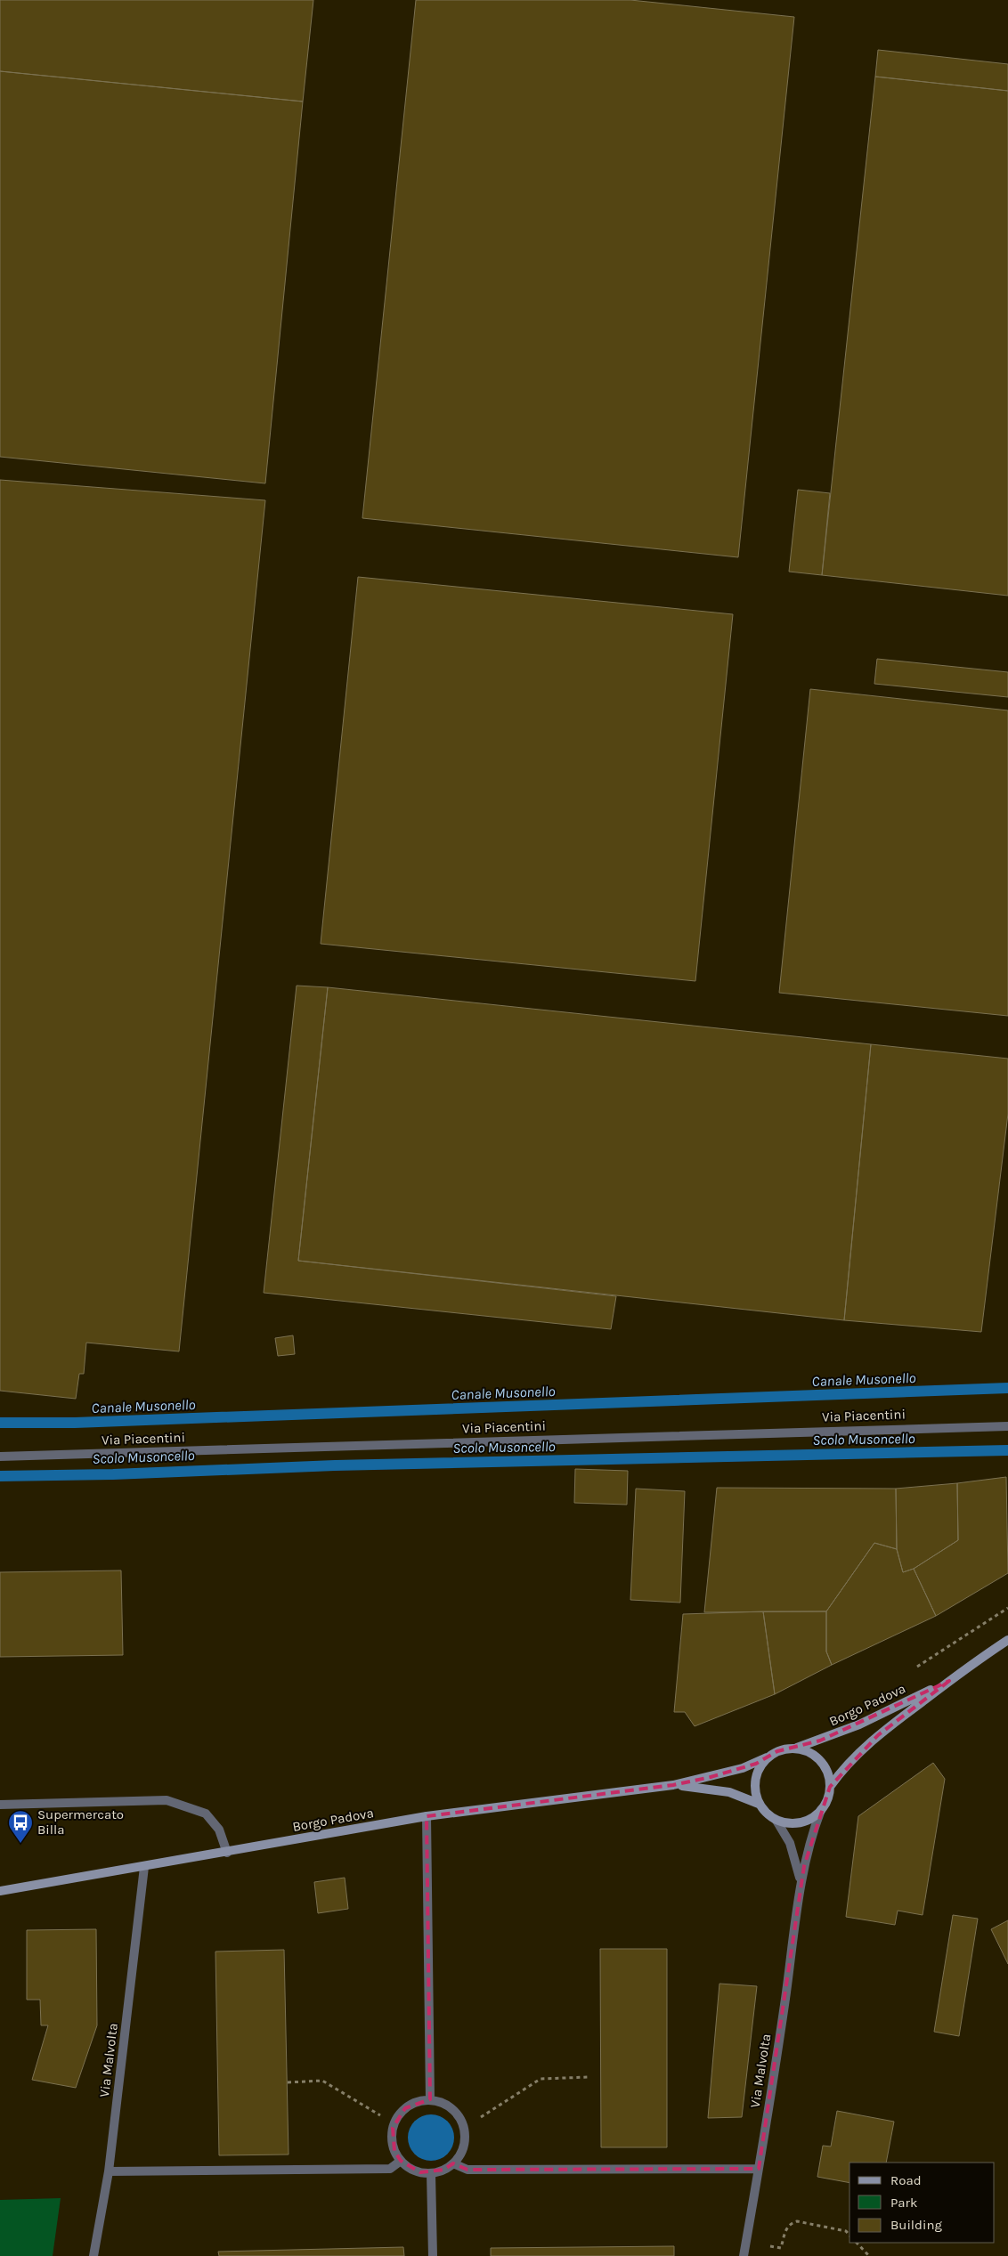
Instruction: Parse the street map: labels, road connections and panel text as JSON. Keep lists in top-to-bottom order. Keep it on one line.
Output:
{"streets":{"main road":["Borgo Padova"],"street":["Via Piacentini","Via Malvolta"]},"crossings":[["Borgo Padova","Via Malvolta"]],"water":["Canale Musonello","Scolo Musoncello"],"places":{"bus stop":["Supermercato Billa"]},"legend":["Road","Park","Building"]}
